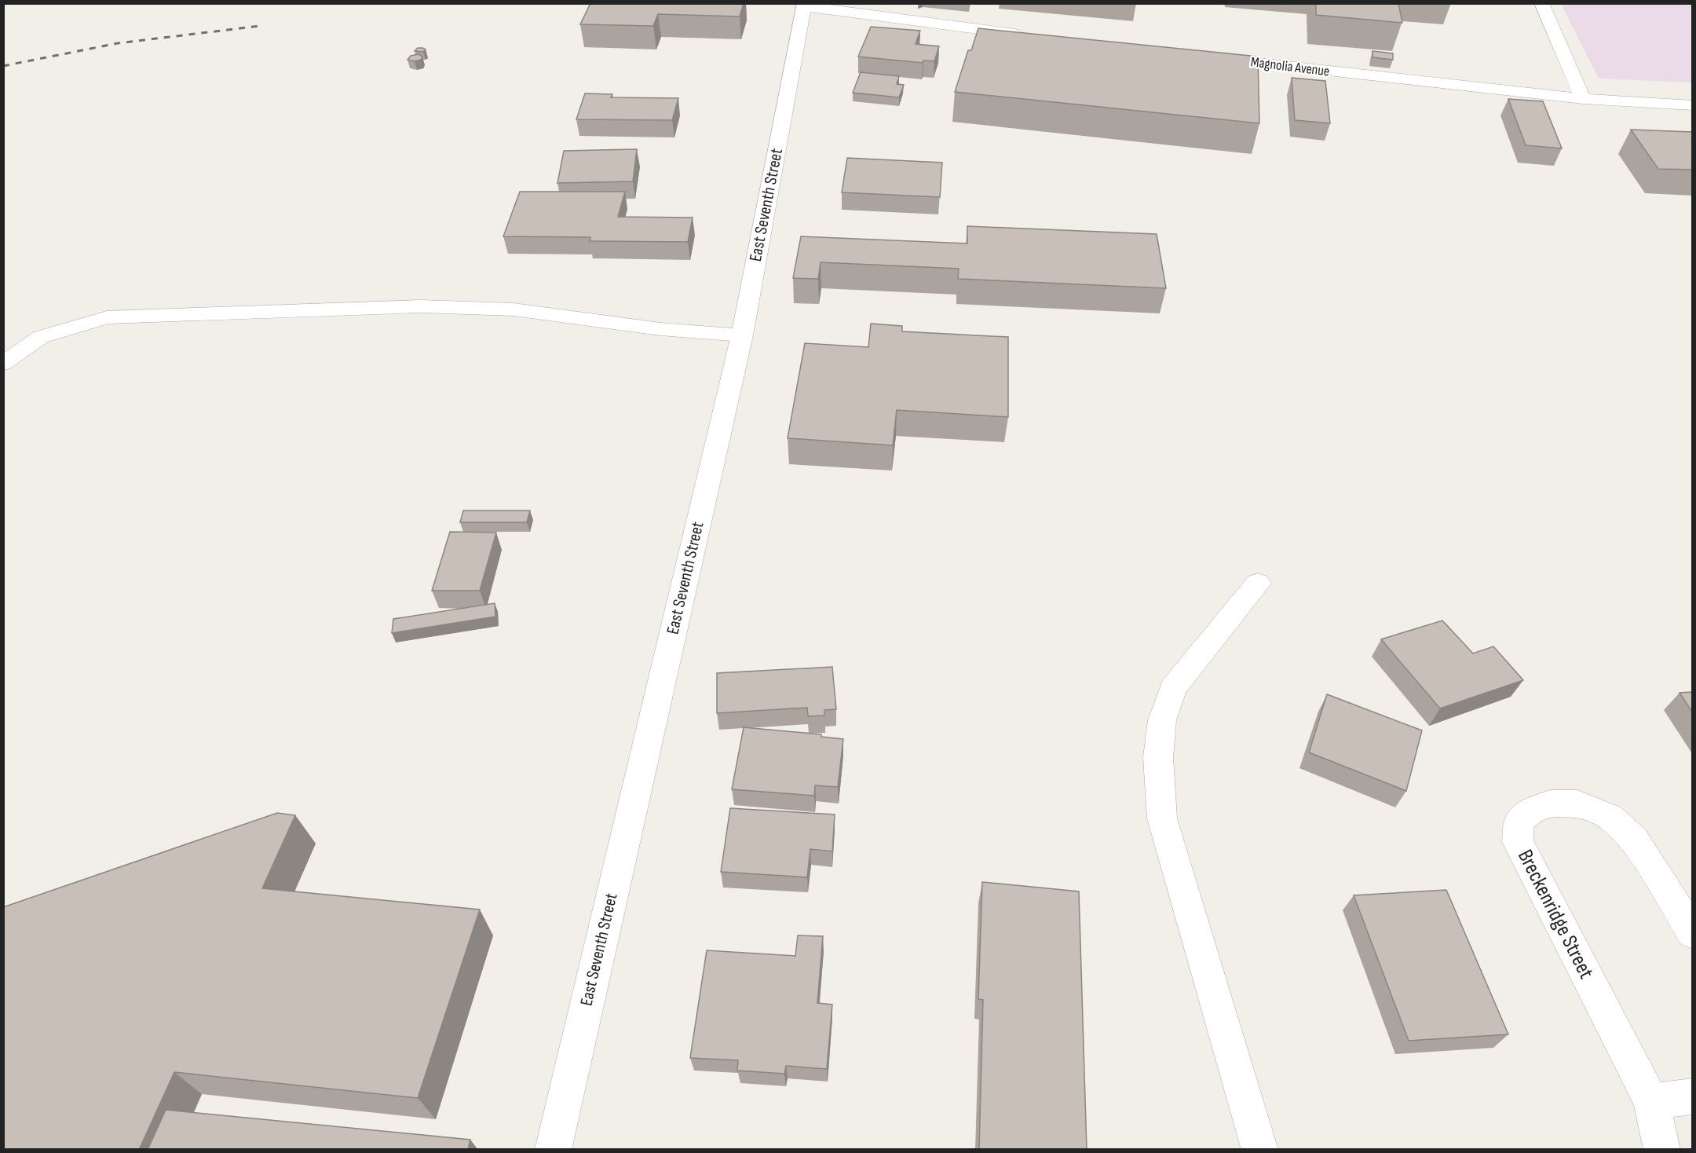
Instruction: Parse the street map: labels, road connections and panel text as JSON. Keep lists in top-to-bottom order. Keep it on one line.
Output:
{"streets":{"street":["Magnolia Avenue","East Seventh Street","Breckenridge Street"]}}
